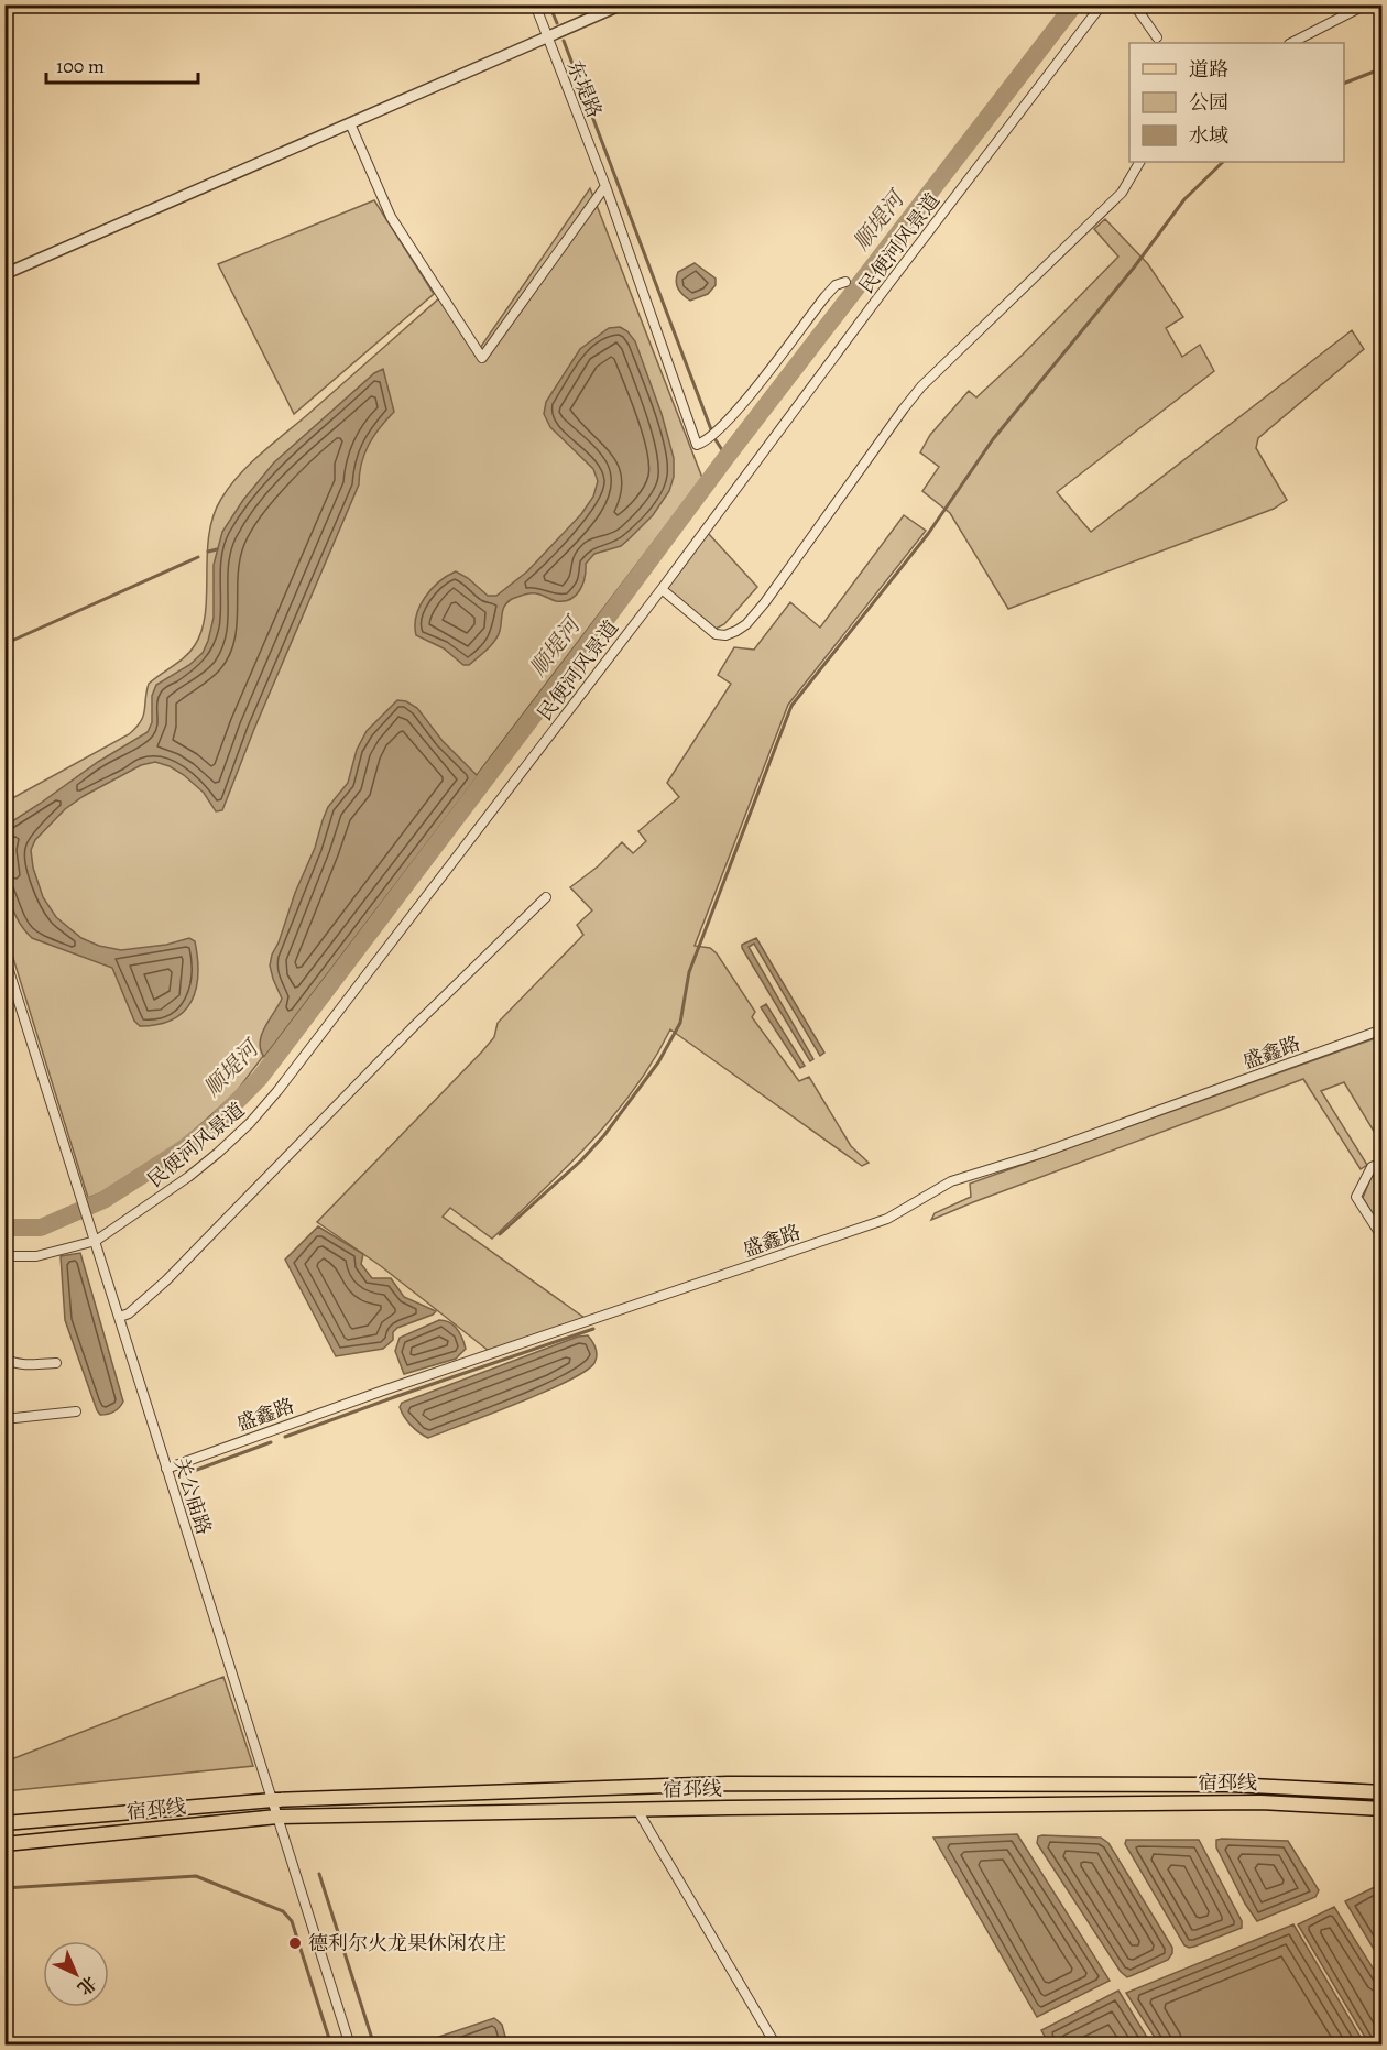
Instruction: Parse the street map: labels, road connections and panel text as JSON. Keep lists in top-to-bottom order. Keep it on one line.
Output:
{"streets":{"main road":["宿邳线"],"street":["东堤路","民便河风景道","盛鑫路","关公庙路"]},"crossings":[["民便河风景道","关公庙路"],["盛鑫路","关公庙路"],["关公庙路","宿邳线"]],"water":["顺堤河"],"places":["德利尔火龙果休闲农庄"],"legend":["道路","公园","水域"],"scale_bar":"100 m","north":"bottom right"}
